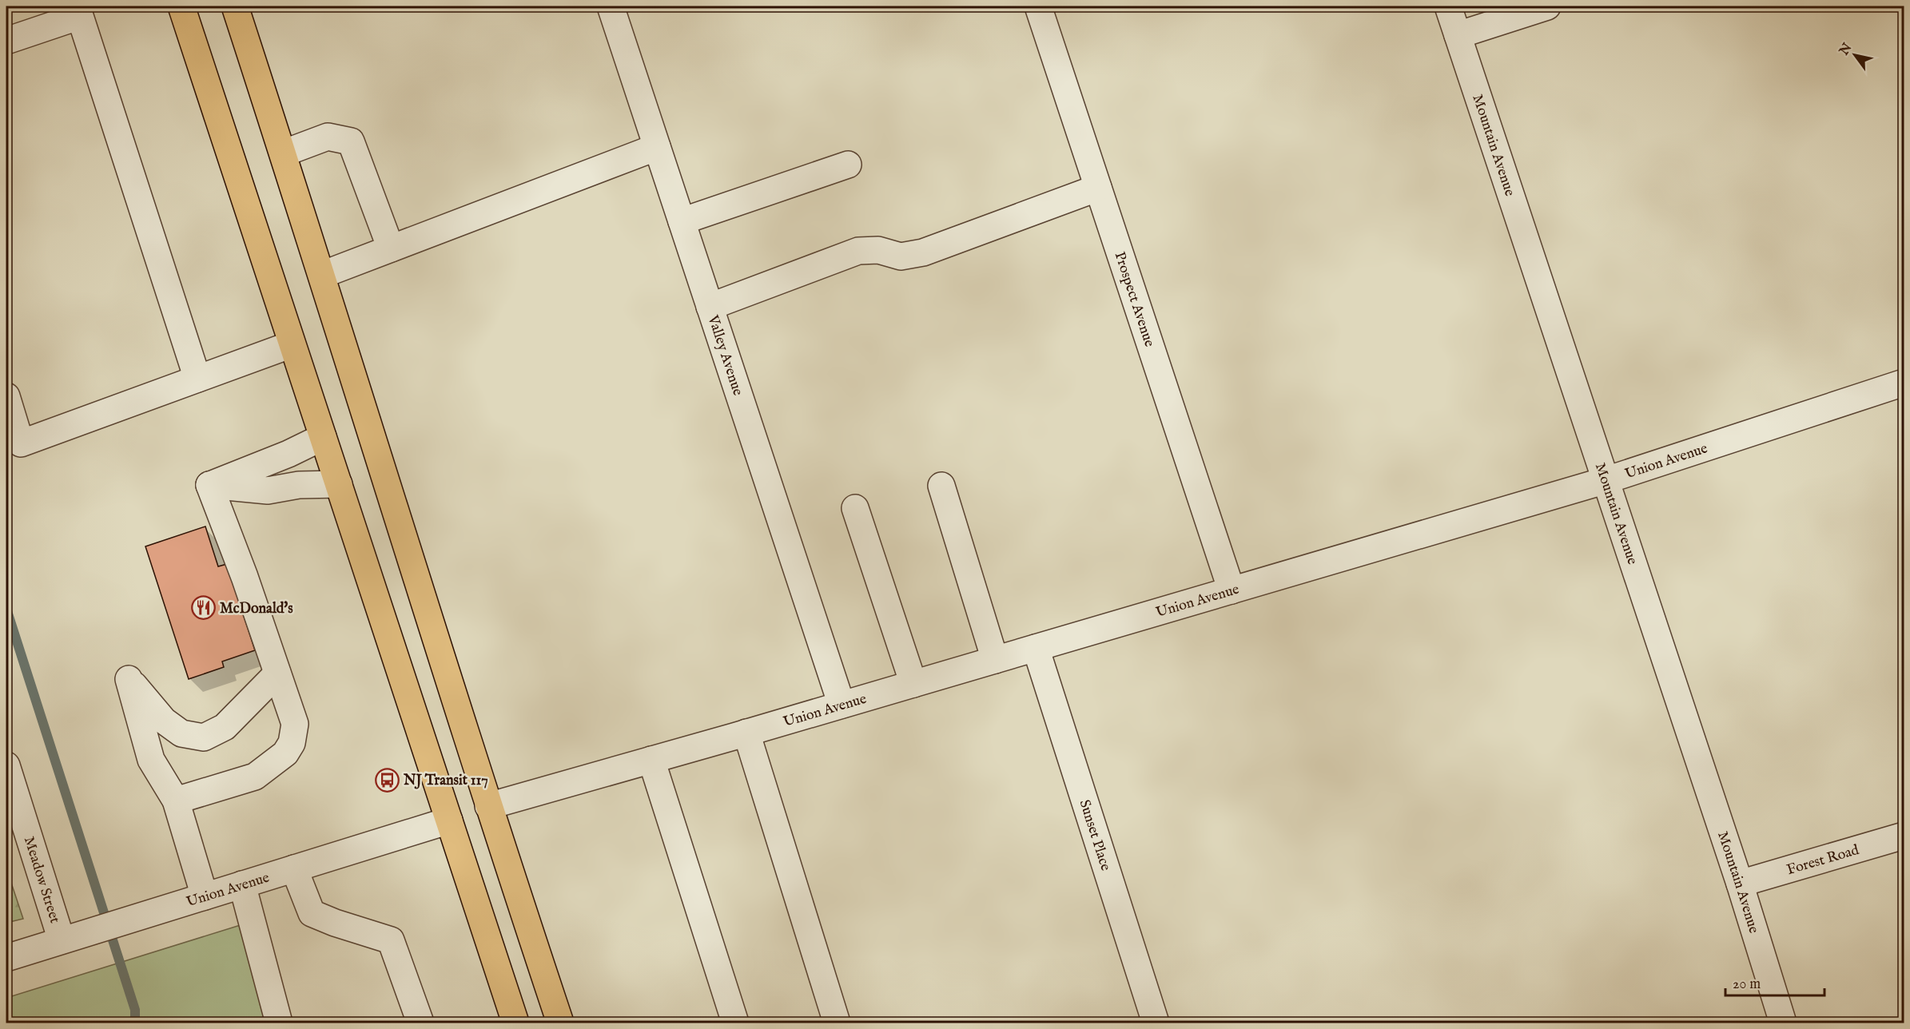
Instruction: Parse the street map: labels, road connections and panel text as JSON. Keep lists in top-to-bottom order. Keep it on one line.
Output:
{"streets":{"street":["Mountain Avenue","Prospect Avenue","Valley Avenue","Union Avenue","Sunset Place","Forest Road","Meadow Street"]},"crossings":[["Mountain Avenue","Union Avenue"],["Mountain Avenue","Forest Road"],["Prospect Avenue","Union Avenue"],["Valley Avenue","Union Avenue"],["Union Avenue","Sunset Place"],["Union Avenue","Meadow Street"]],"places":{"restaurant":["McDonald's"],"bus stop":["NJ Transit 117"]},"scale_bar":"20 m","north":"top left"}
